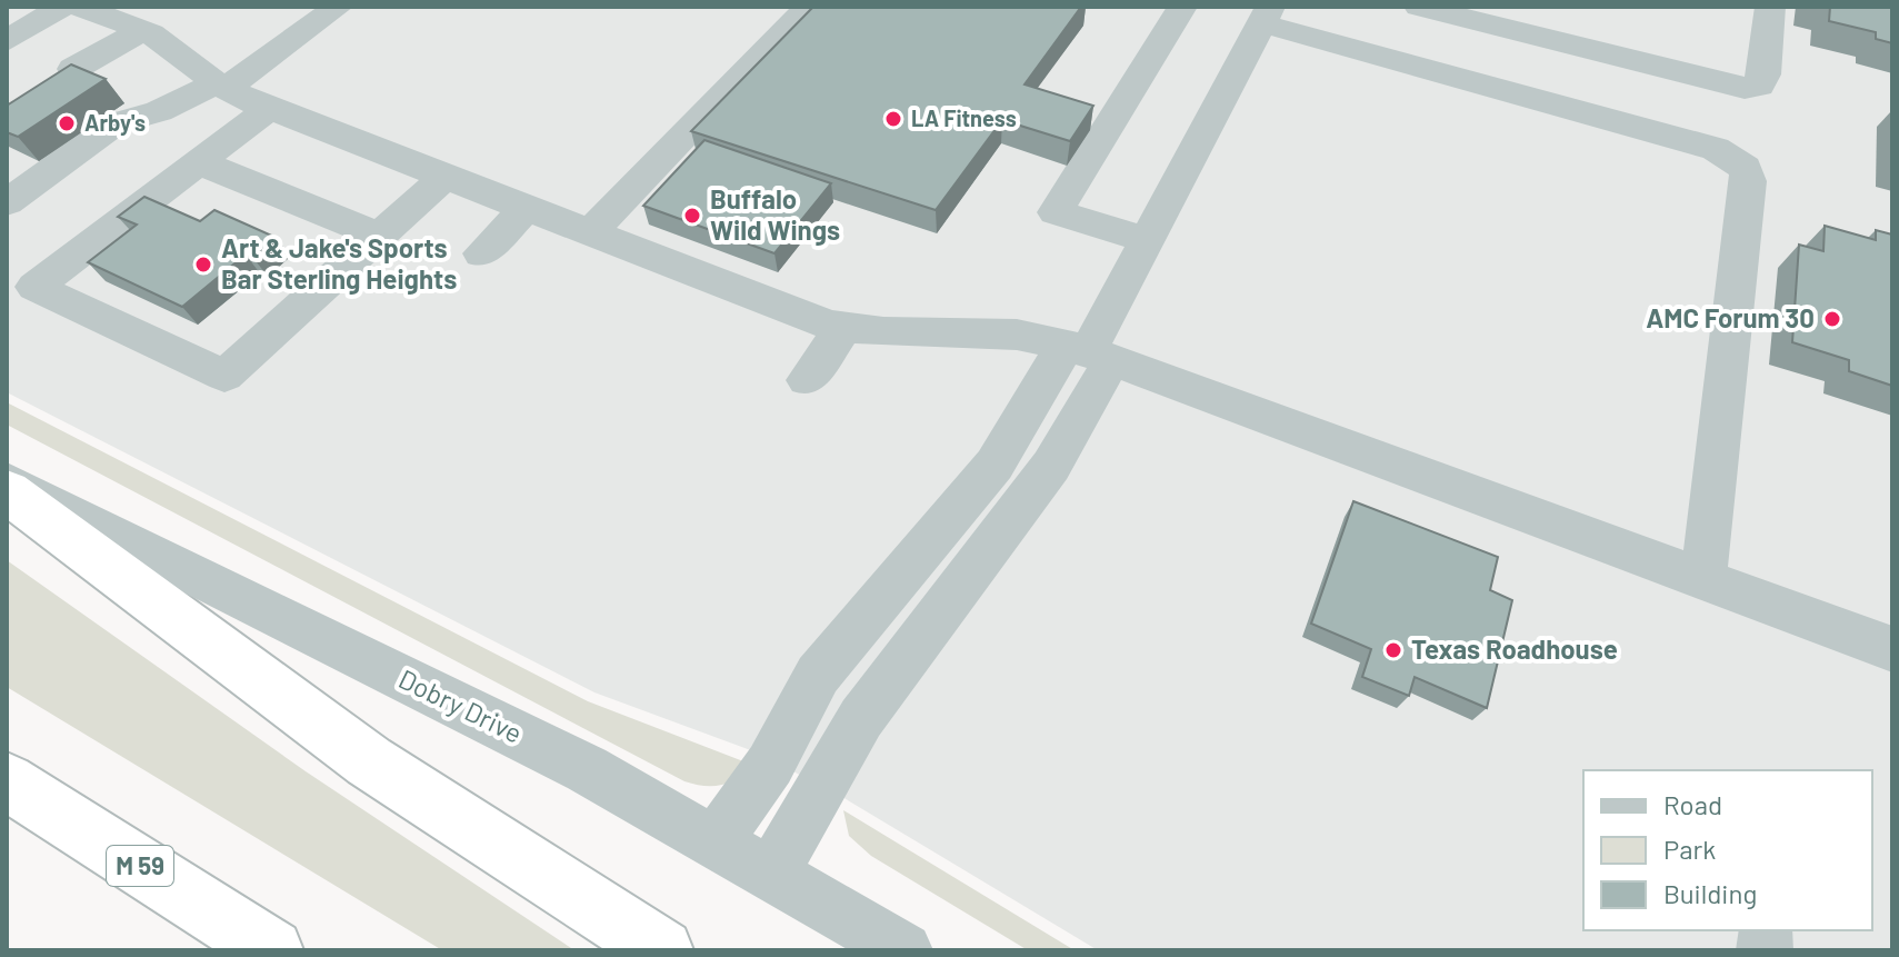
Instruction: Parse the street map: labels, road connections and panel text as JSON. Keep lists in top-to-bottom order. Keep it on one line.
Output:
{"streets":{"highway":["M 59"],"street":["Dobry Drive"]},"places":["LA Fitness","Arby's","Buffalo Wild Wings","Art & Jake's Sports Bar Sterling Heights","AMC Forum 30","Texas Roadhouse"],"legend":["Road","Park","Building"]}
